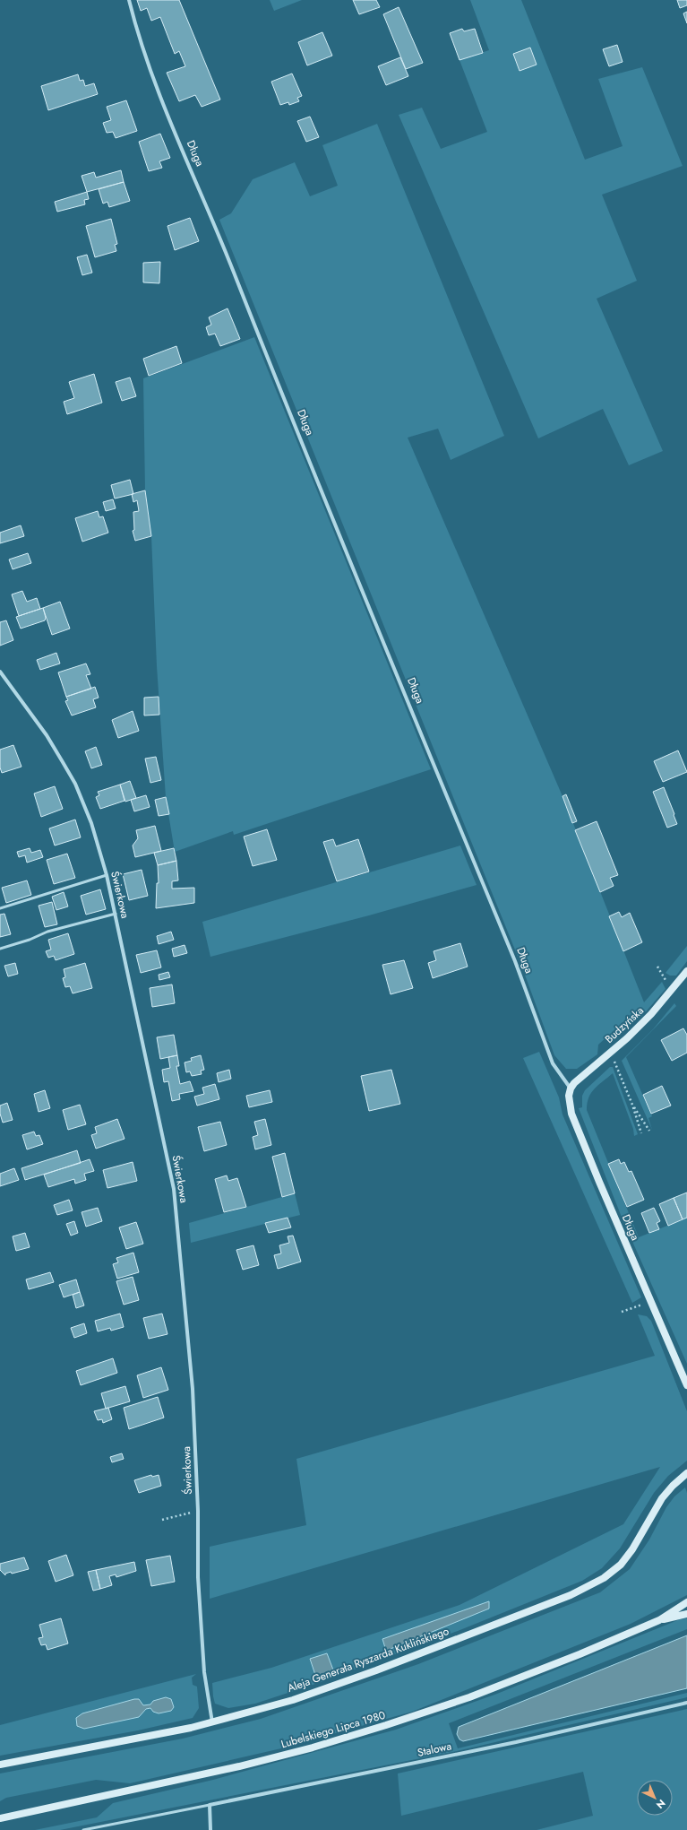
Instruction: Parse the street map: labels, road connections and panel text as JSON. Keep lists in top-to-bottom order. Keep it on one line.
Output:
{"streets":{"street":["Długa","Świerkowa","Budzyńska","Aleja Generała Ryszarda Kuklińskiego","Lubelskiego Lipca 1980","Stalowa"]},"crossings":[["Długa","Budzyńska"],["Świerkowa","Aleja Generała Ryszarda Kuklińskiego"]],"north":"bottom right"}
